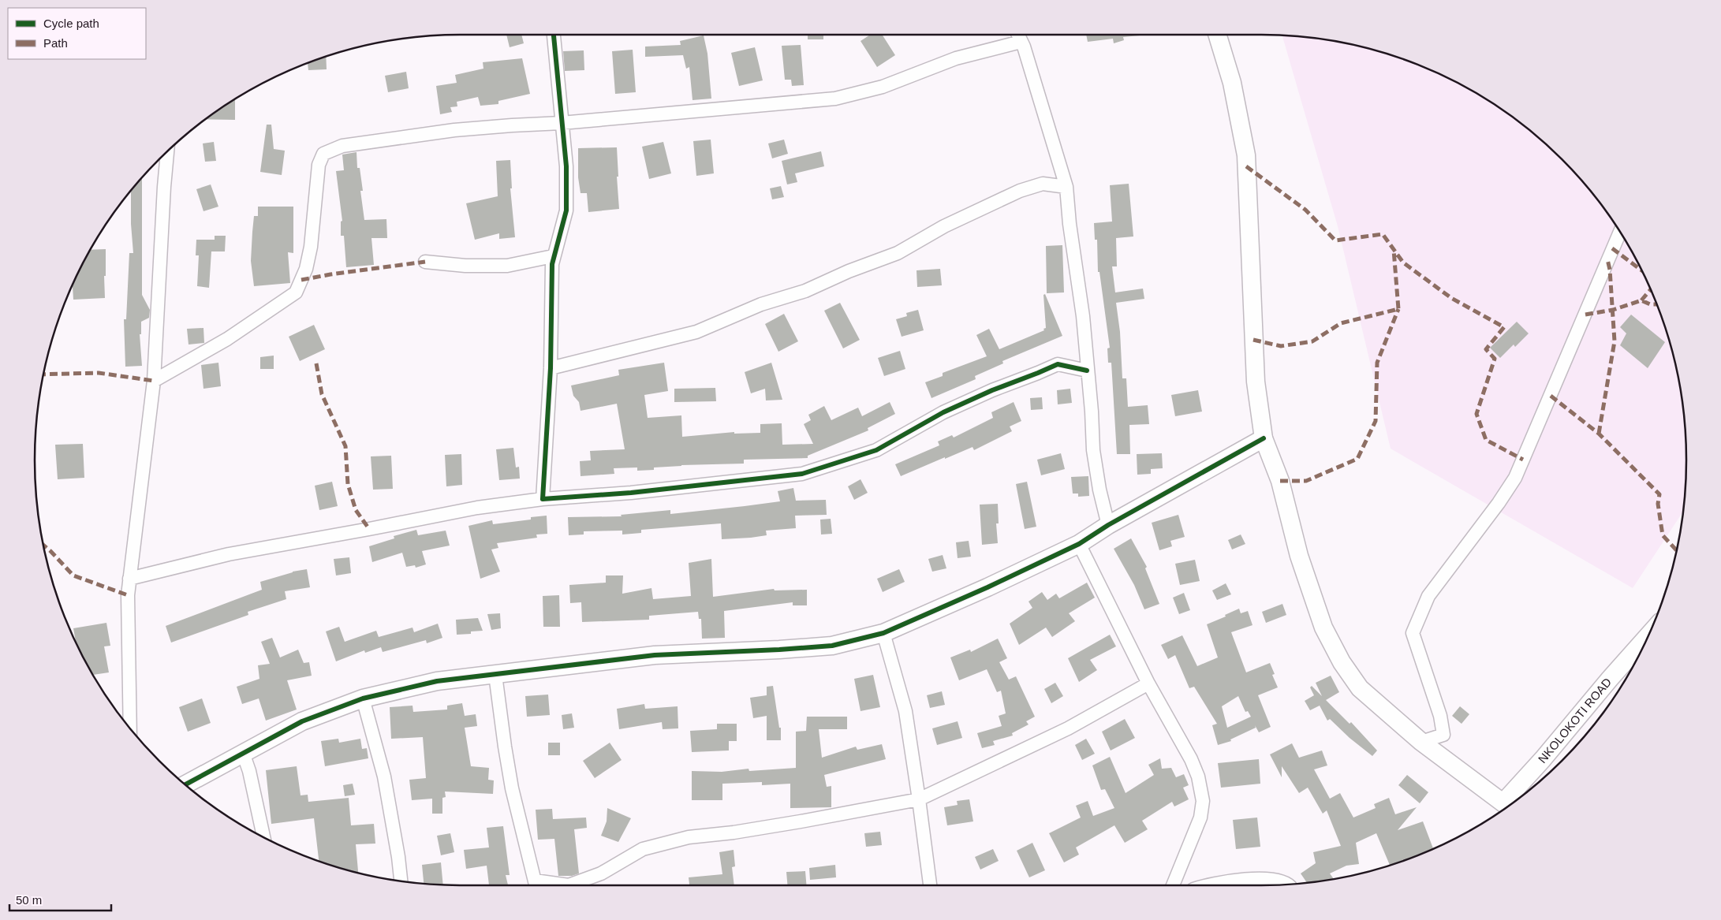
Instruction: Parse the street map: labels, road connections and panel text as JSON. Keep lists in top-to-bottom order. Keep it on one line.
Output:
{"streets":{"street":["NKOLOKOTI ROAD"]},"legend":["Cycle path","Path"],"scale_bar":"50 m"}
